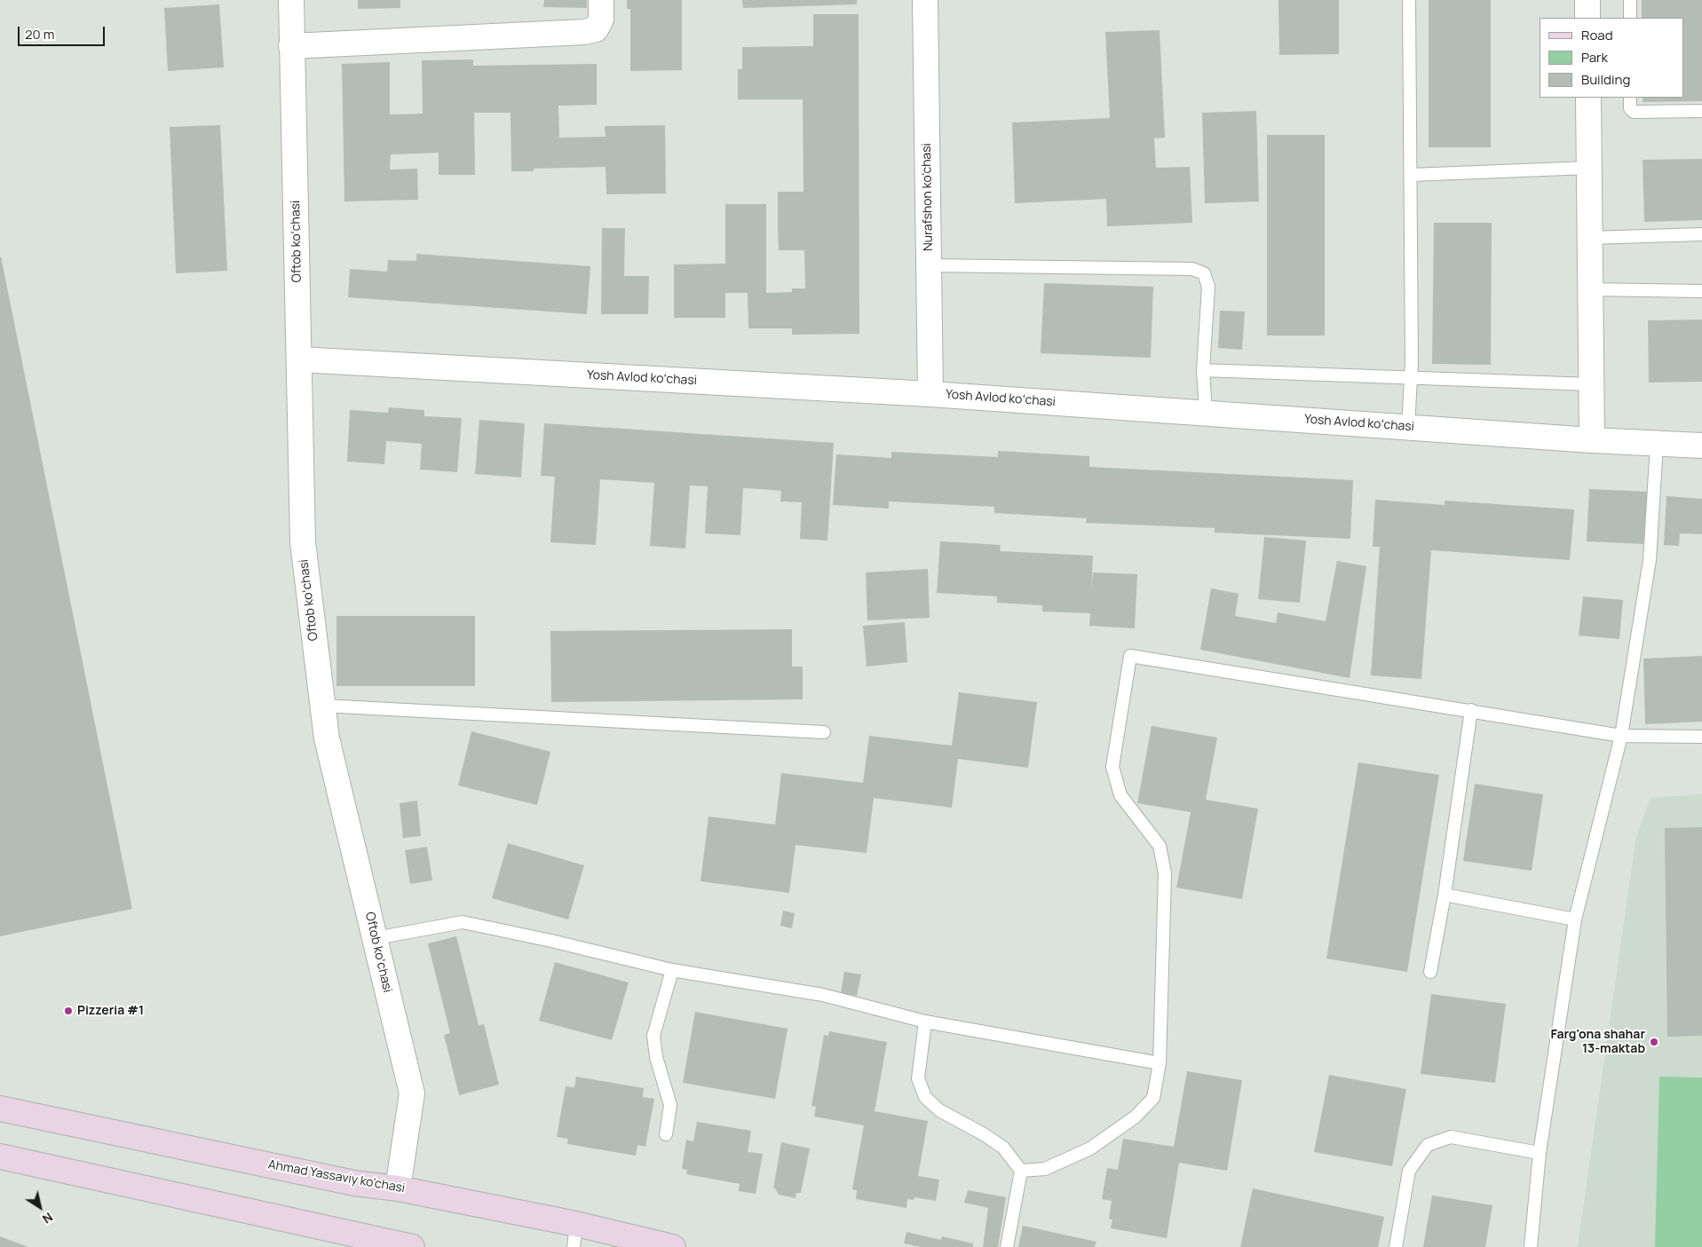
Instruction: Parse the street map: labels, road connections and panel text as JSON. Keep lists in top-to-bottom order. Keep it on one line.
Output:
{"streets":{"main road":["Ahmad Yassaviy ko'chasi"],"street":["Nurafshon ko'chasi","Oftob koʻchasi","Yosh Avlod koʻchasi"]},"crossings":[["Nurafshon ko'chasi","Yosh Avlod koʻchasi"],["Oftob koʻchasi","Yosh Avlod koʻchasi"],["Oftob koʻchasi","Ahmad Yassaviy ko'chasi"]],"places":["Pizzeria #1","Farg'ona shahar 13-maktab"],"legend":["Road","Park","Building"],"scale_bar":"20 m","north":"bottom right"}
